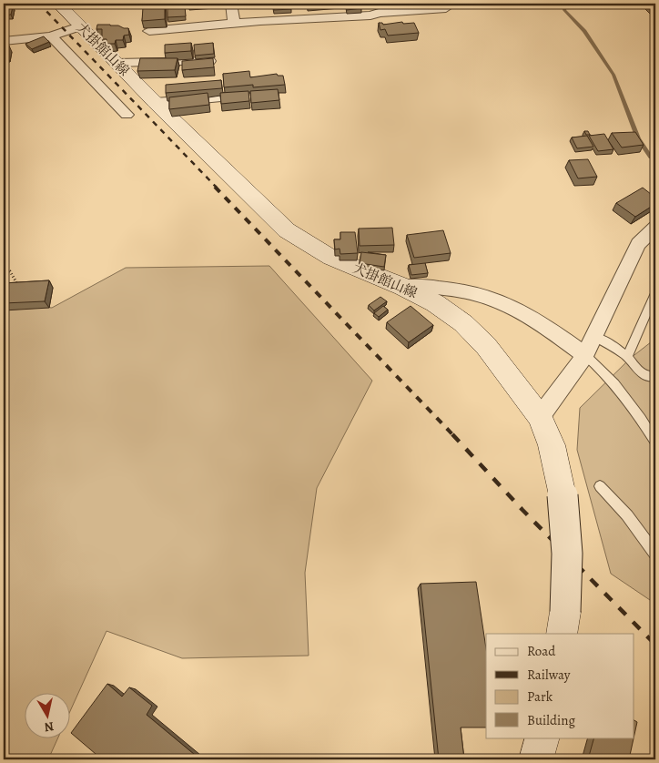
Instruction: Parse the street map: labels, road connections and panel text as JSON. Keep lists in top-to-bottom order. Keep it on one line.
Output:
{"streets":{"main road":["犬掛館山線"]},"legend":["Road","Railway","Park","Building"],"north":"bottom"}
